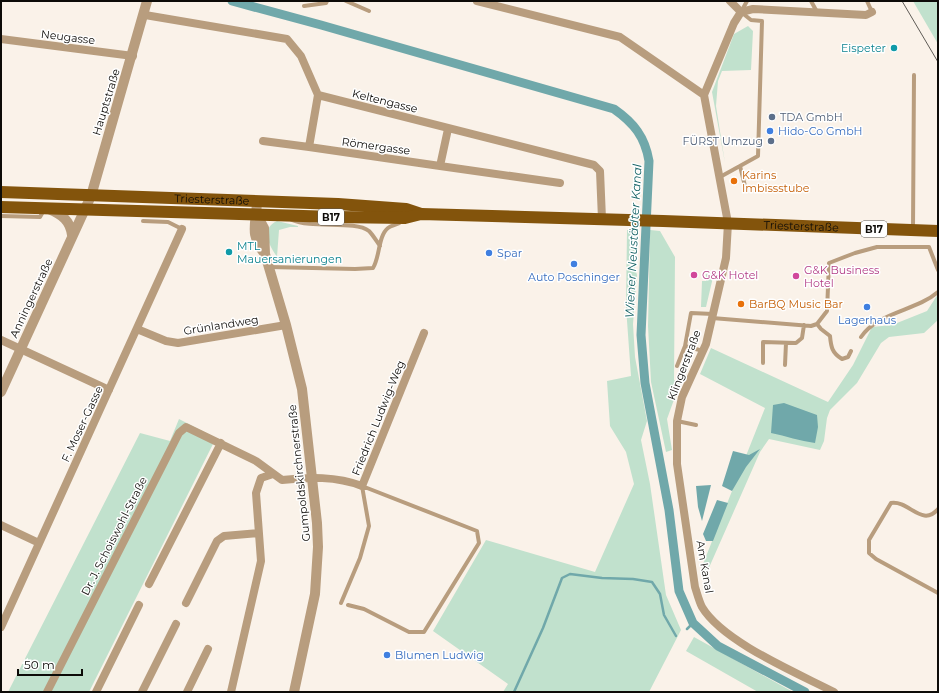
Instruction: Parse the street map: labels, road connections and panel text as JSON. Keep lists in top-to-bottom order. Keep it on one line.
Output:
{"streets":{"main road":["Triesterstraße","B17"],"street":["Neugasse","Keltengasse","Hauptstraße","Römergasse","Anningerstraße","Grünlandweg","Klingerstraße","Friedrich Ludwig-Weg","F. Moser-Gasse","Gumpoldskirchnerstraße","Dr. J. Schoiswohl-Straße","Am Kanal"]},"crossings":[["Neugasse","Hauptstraße"],["Keltengasse","Triesterstraße"],["Hauptstraße","Triesterstraße"],["Hauptstraße","Anningerstraße"],["Triesterstraße","Anningerstraße"],["Triesterstraße","Klingerstraße"],["Triesterstraße","Gumpoldskirchnerstraße"],["Grünlandweg","F. Moser-Gasse"],["Grünlandweg","Gumpoldskirchnerstraße"],["Klingerstraße","Am Kanal"],["Friedrich Ludwig-Weg","Gumpoldskirchnerstraße"],["Friedrich Ludwig-Weg","Dr. J. Schoiswohl-Straße"],["Gumpoldskirchnerstraße","Dr. J. Schoiswohl-Straße"]],"water":["Wiener Neustädter Kanal"],"places":["Eispeter","TDA GmbH","Hido-Co GmbH","FÜRST Umzug","Karins Imbissstube","MTL Mauersanierungen","Spar","Auto Poschinger","G&K Hotel","G&K Business Hotel","BarBQ Music Bar","Lagerhaus","Blumen Ludwig"],"scale_bar":"50 m"}
